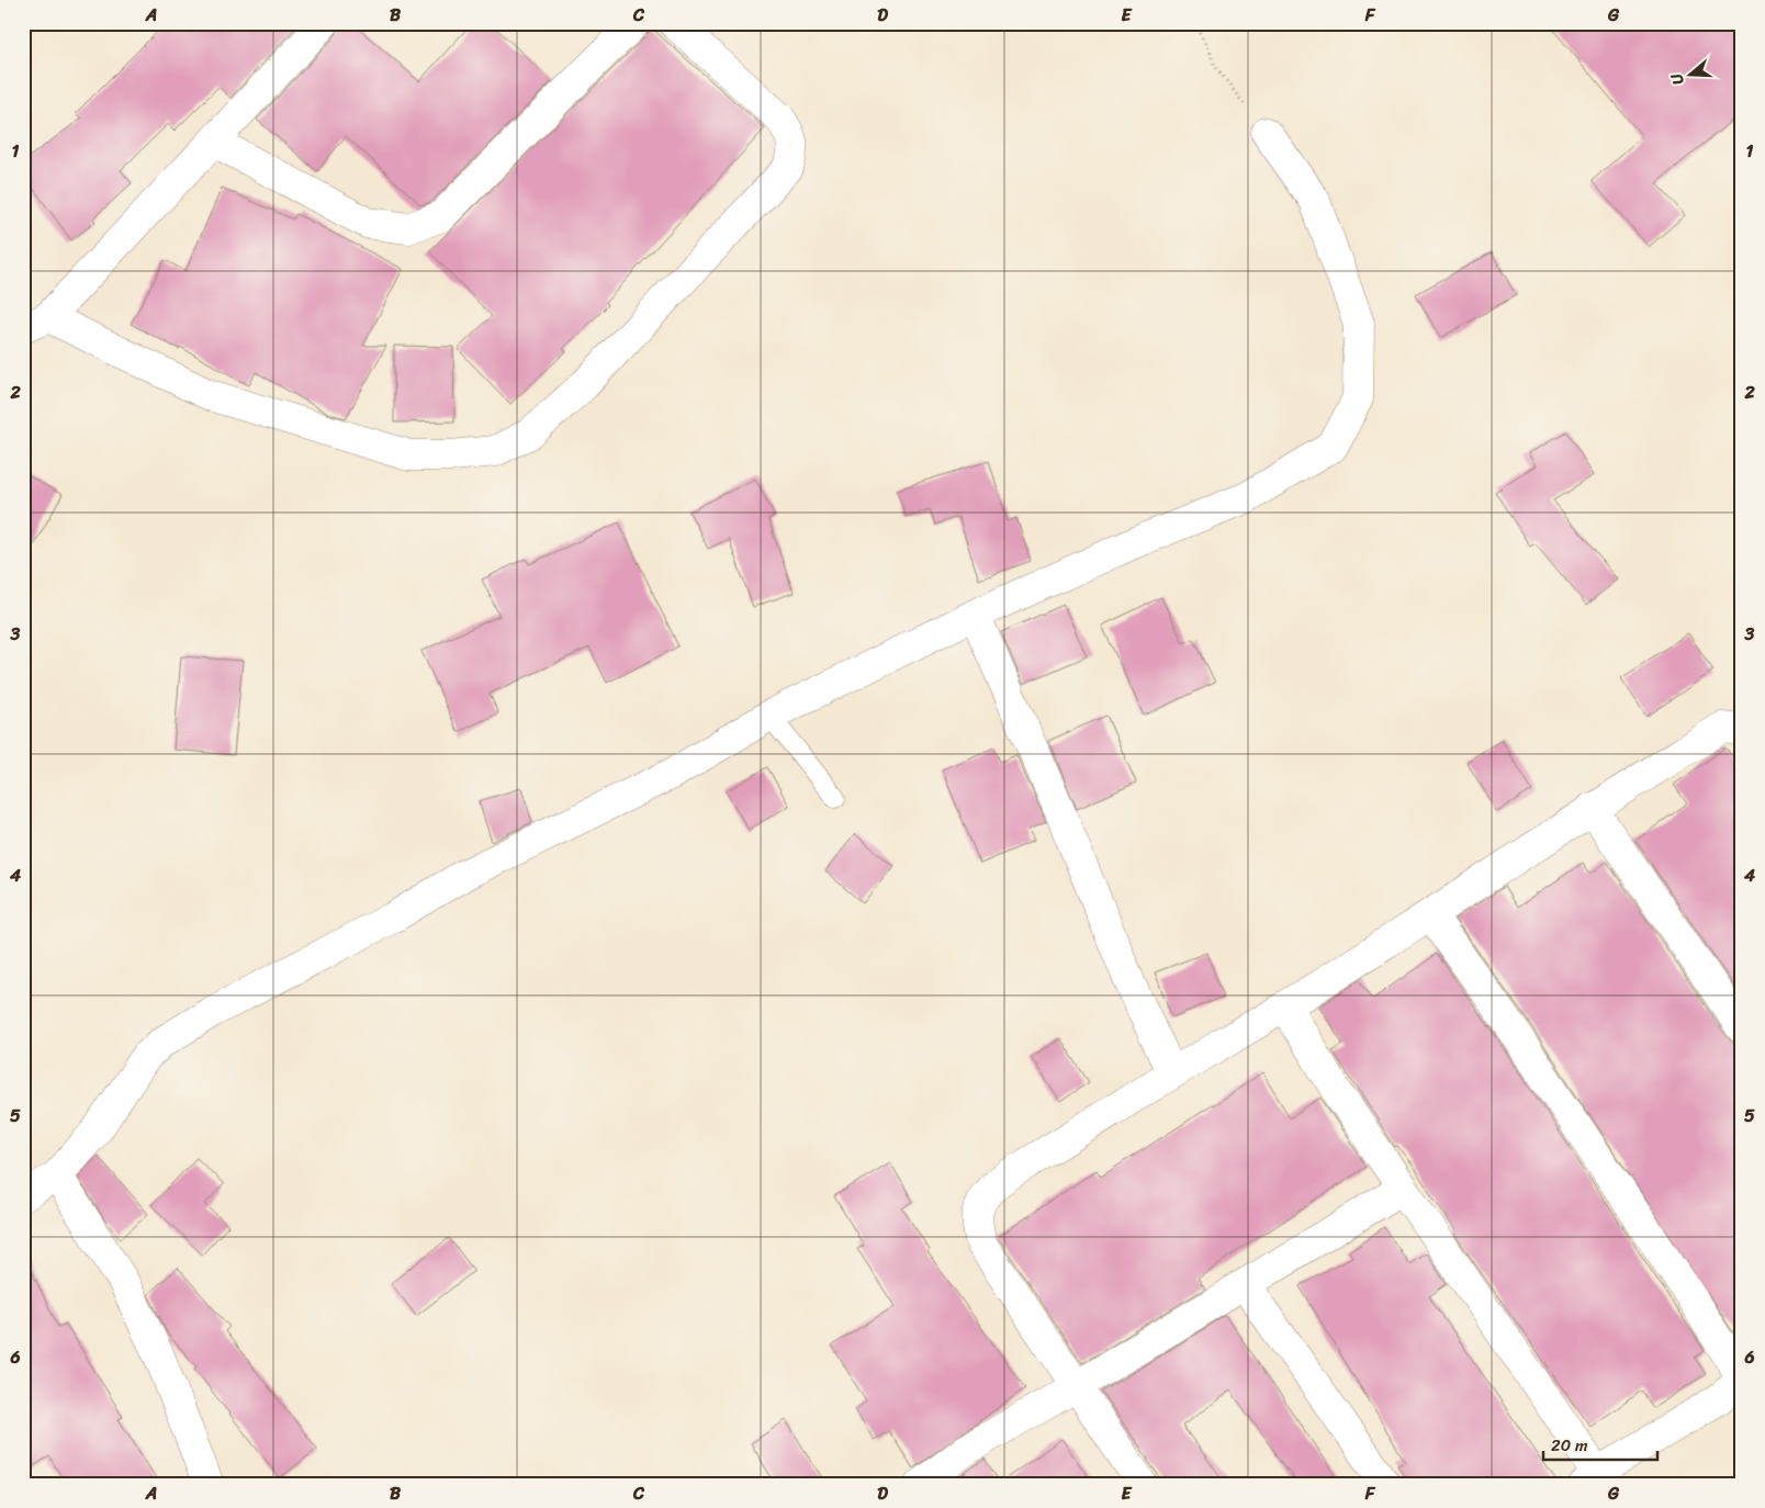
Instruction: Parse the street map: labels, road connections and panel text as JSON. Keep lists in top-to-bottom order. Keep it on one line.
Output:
{"scale_bar":"20 m","north":"left","grid":{"columns":["A","B","C","D","E","F","G"],"rows":["1","2","3","4","5","6"]}}
